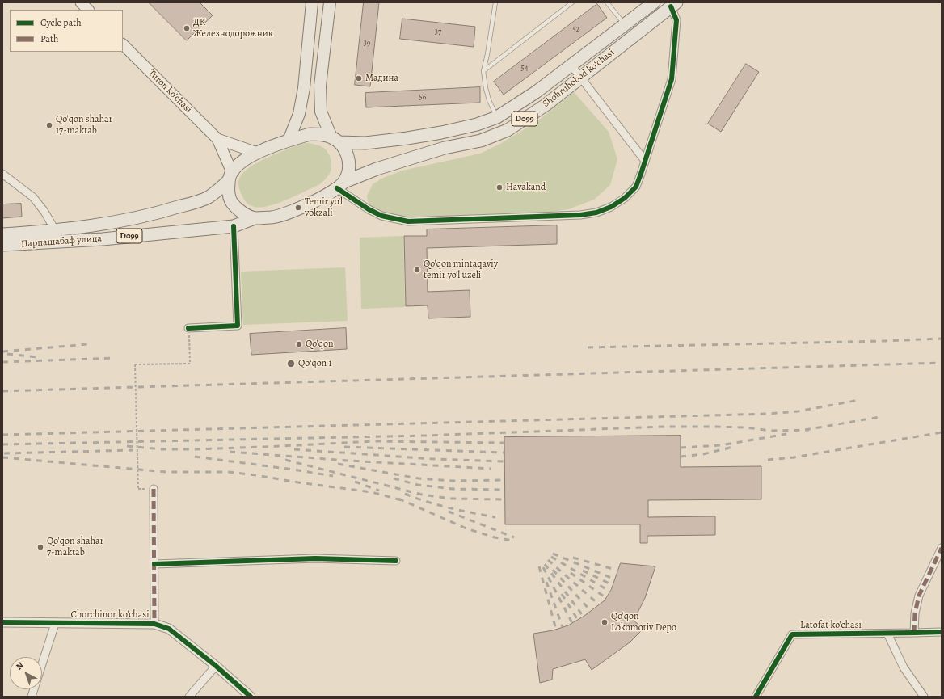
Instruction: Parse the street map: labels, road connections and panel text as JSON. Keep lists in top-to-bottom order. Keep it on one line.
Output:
{"streets":{"highway":["Shohruhobod koʻchasi","D099","Парпашабаф улица"],"main road":["Turon ko'chasi"],"street":["Chorchinor ko'chasi","Latofat ko'chasi"]},"crossings":[["Shohruhobod koʻchasi","Turon ko'chasi"],["Shohruhobod koʻchasi","D099"],["Shohruhobod koʻchasi","Парпашабаф улица"],["Turon ko'chasi","D099"],["Turon ko'chasi","Парпашабаф улица"],["D099","Парпашабаф улица"]],"places":["ДК Железнодорожник","Мадина","Qo'qon shahar 17-maktab","Havakand","Temir yo‘l vokzali","Qo'qon mintaqaviy temir yo'l uzeli","Qo'qon","Qoʻqon 1","Qo'qon shahar 7-maktab","Qo'qon Lokomotiv Depo"],"house_numbers":["52","37","39","54","56"],"legend":["Cycle path","Path"],"north":"top left"}
